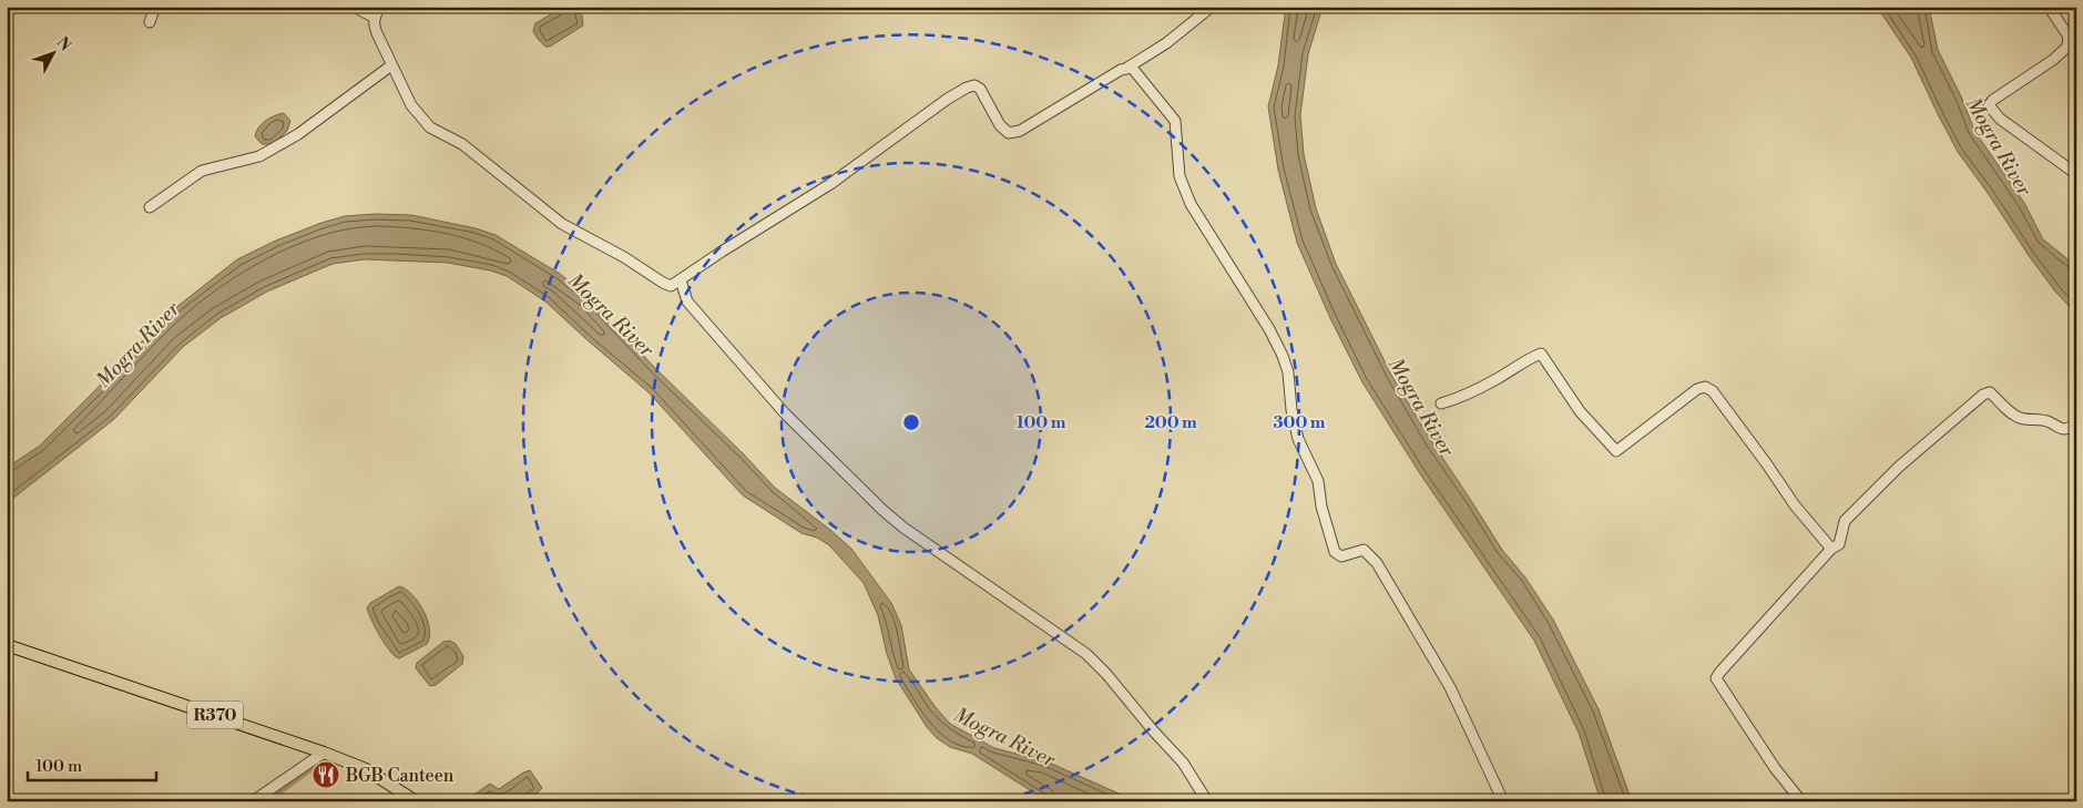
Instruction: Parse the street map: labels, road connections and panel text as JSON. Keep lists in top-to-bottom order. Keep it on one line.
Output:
{"streets":{"main road":["R370"]},"water":["Mogra River"],"places":{"restaurant":["BGB Canteen"]},"scale_bar":"100 m","north":"top right","rings":["100 m","200 m","300 m"]}
